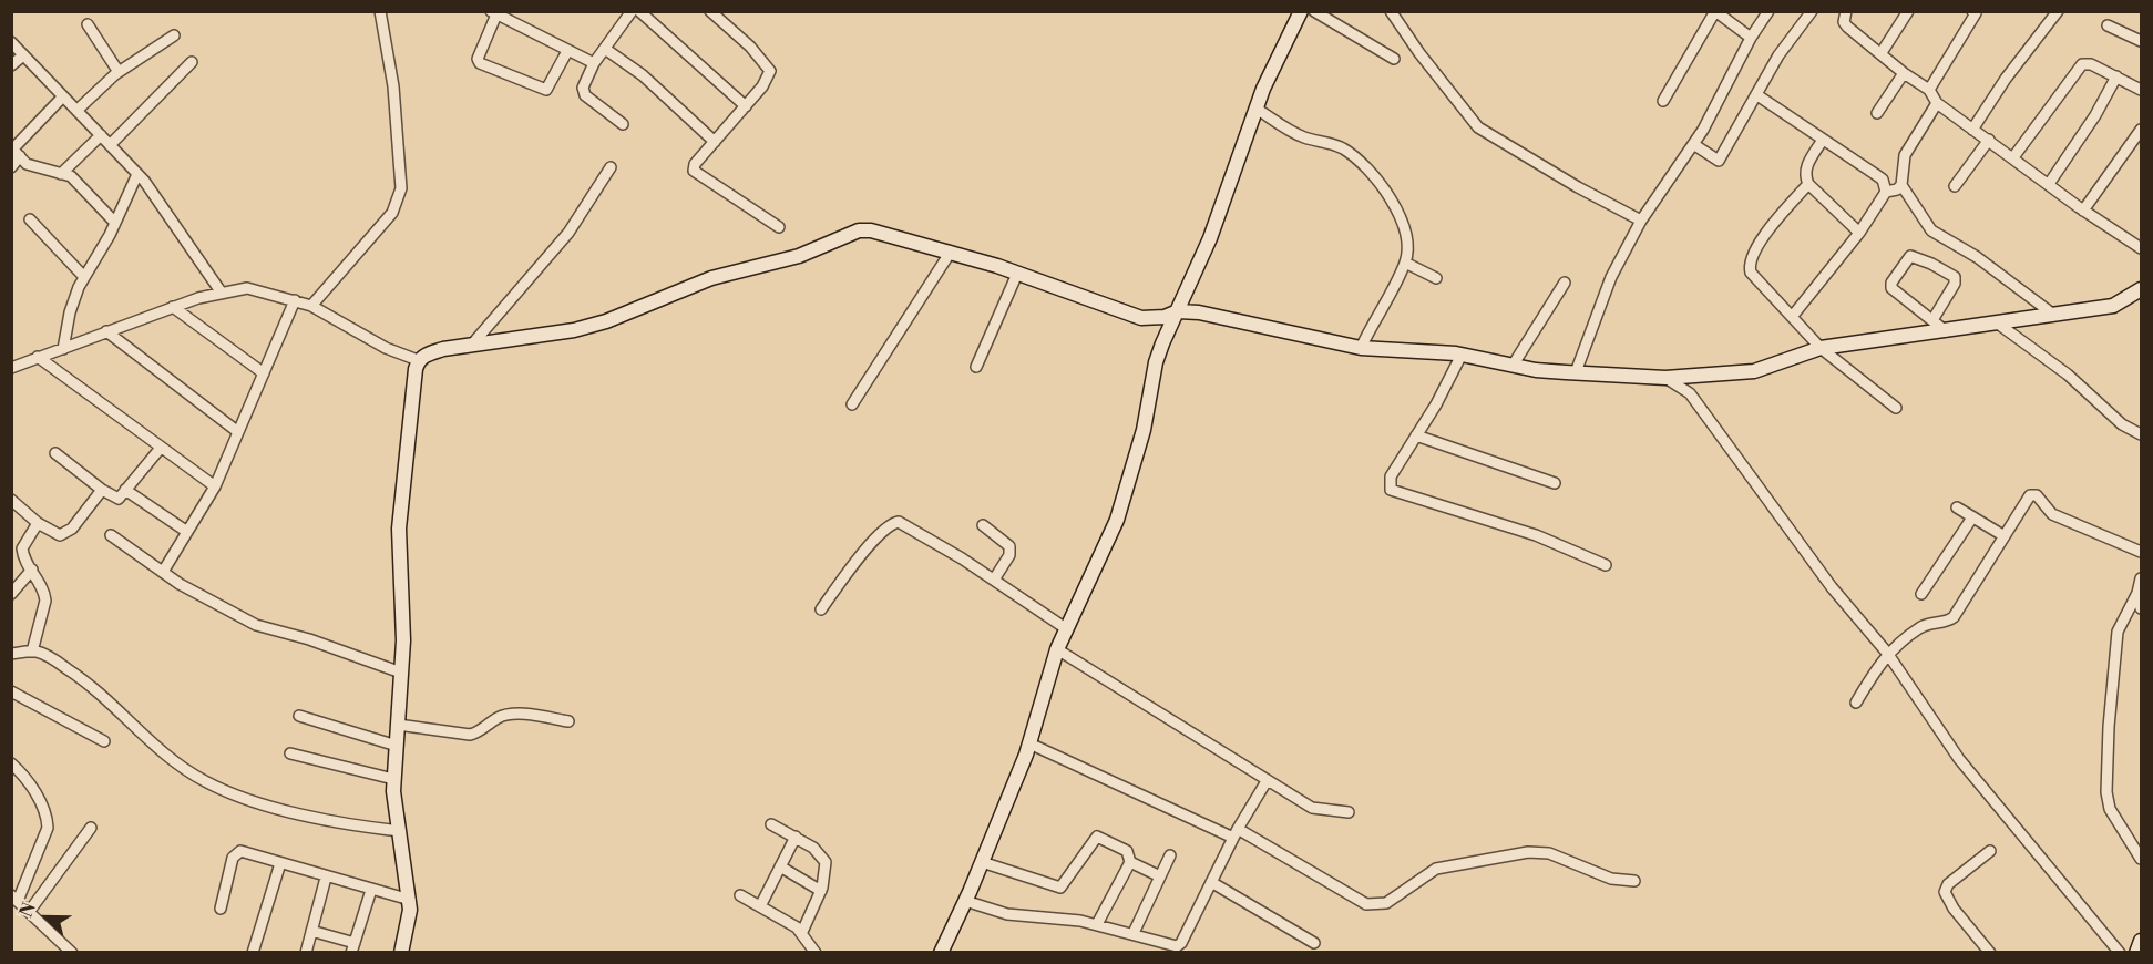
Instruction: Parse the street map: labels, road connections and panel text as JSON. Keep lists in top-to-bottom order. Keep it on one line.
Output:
{"north":"left"}
